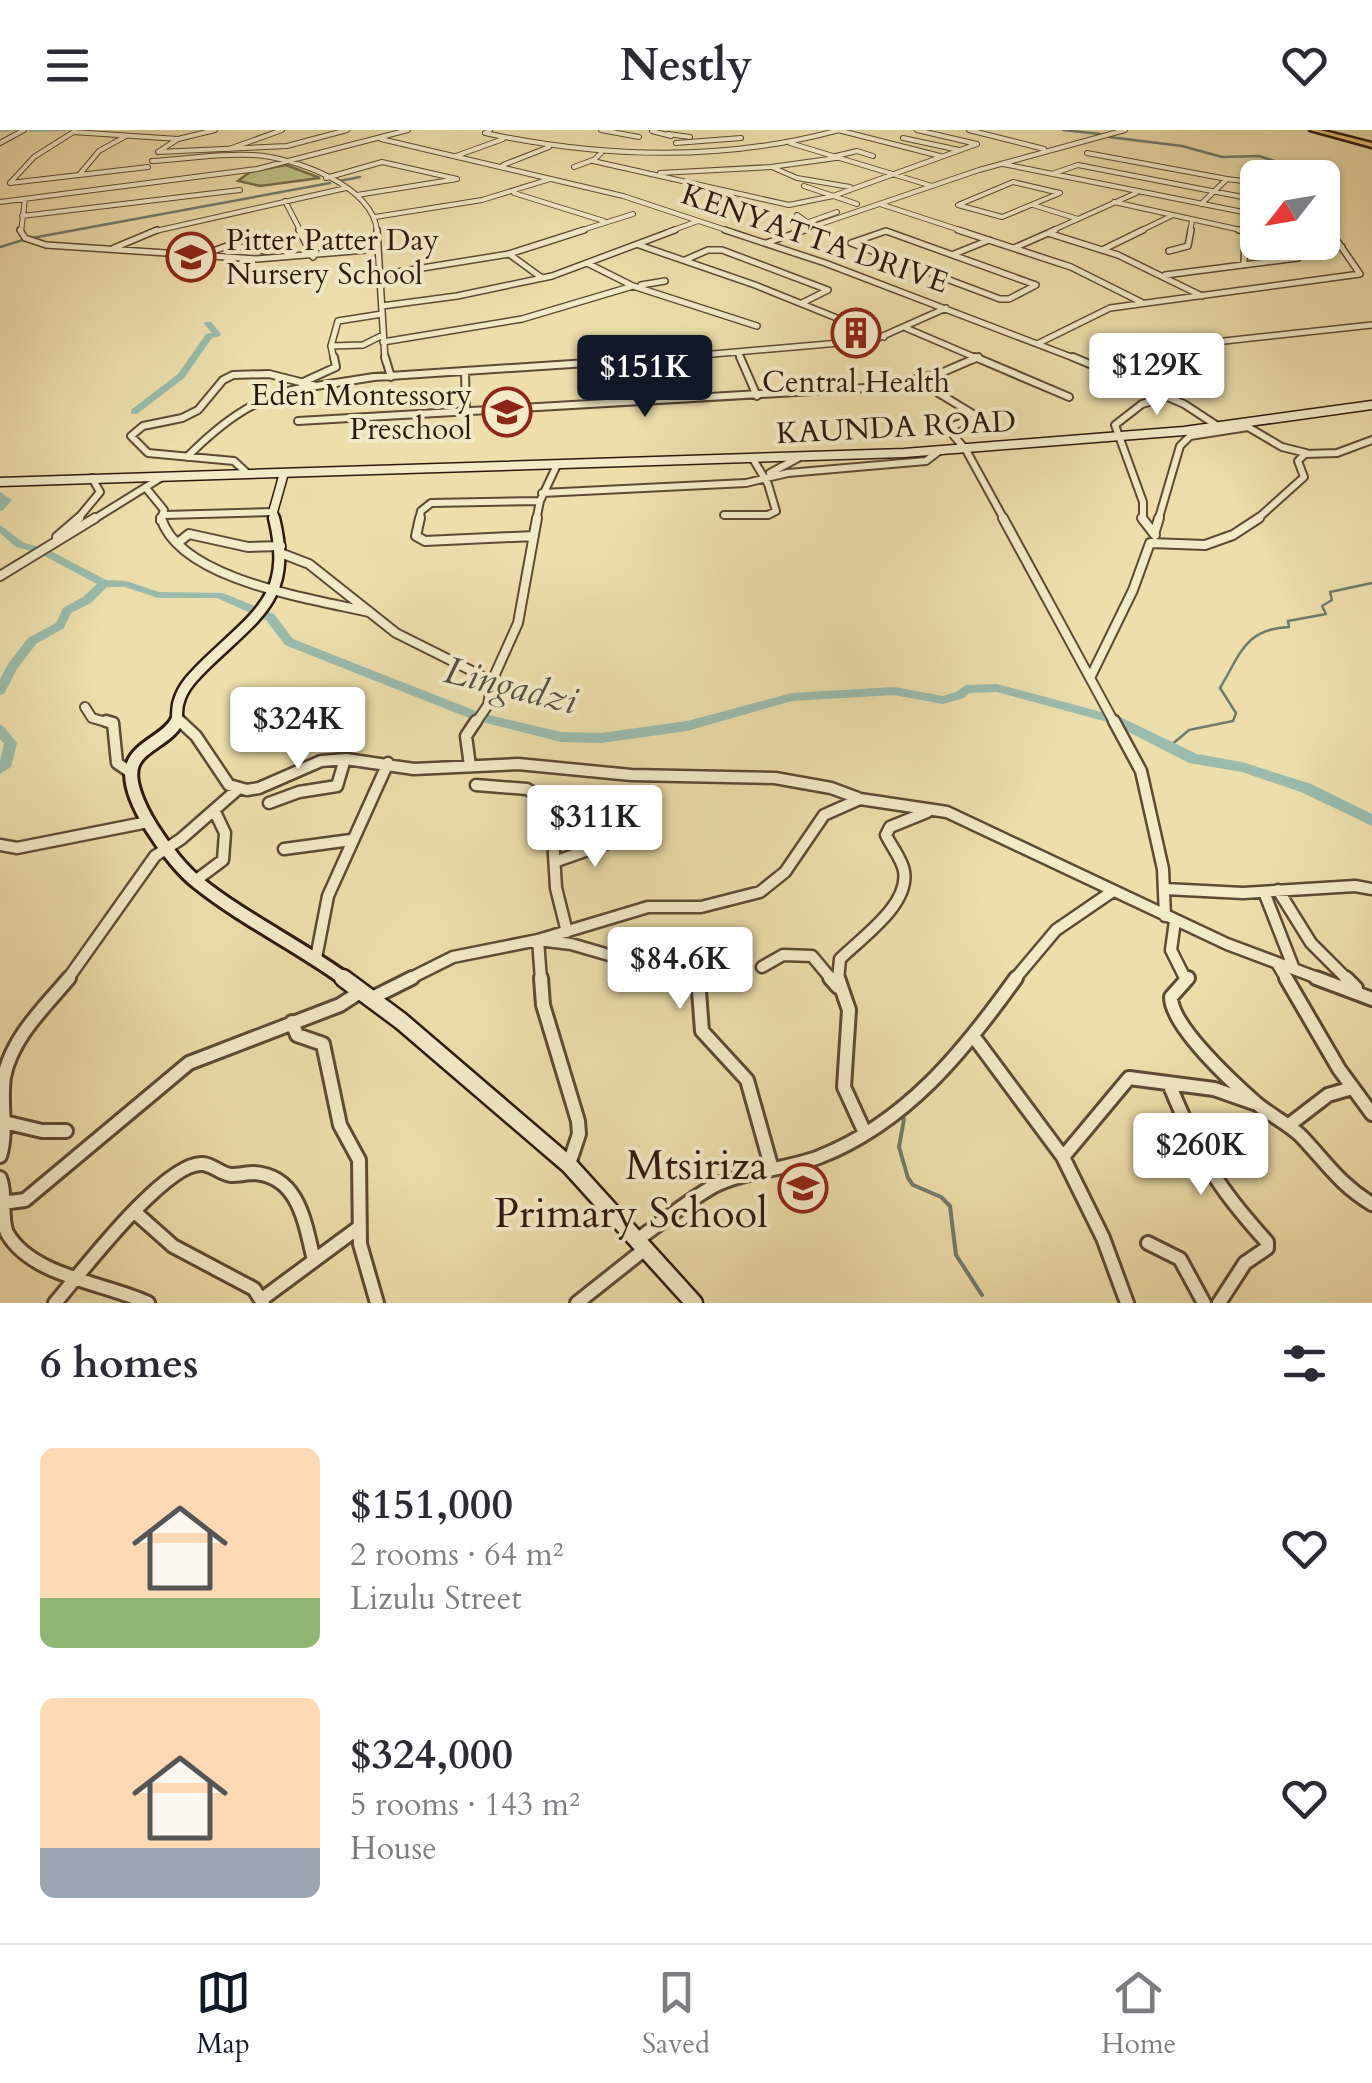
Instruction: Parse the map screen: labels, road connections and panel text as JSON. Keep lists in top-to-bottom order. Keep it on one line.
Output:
{"streets":{"main road":["KAUNDA ROAD"],"street":["KENYATTA DRIVE"]},"crossings":[["KENYATTA DRIVE","KAUNDA ROAD"]],"water":["Lingadzi"],"places":{"school or university":["Pitter Patter Day Nursery School","Eden Montessory Preschool","Mtsiriza Primary School"],"building":["Central Health"]},"north":"bottom left","page":{"header":"Nestly","price":["$129K","$151K","$324K","$311K","$84.6K","$260K"],"heading":"6 homes","list":[{"name":"$151,000","note":"2 rooms · 64 m² · Lizulu Street"},{"name":"$324,000","note":"5 rooms · 143 m² · House"}],"tabs":["Map","Saved","Home"]}}
